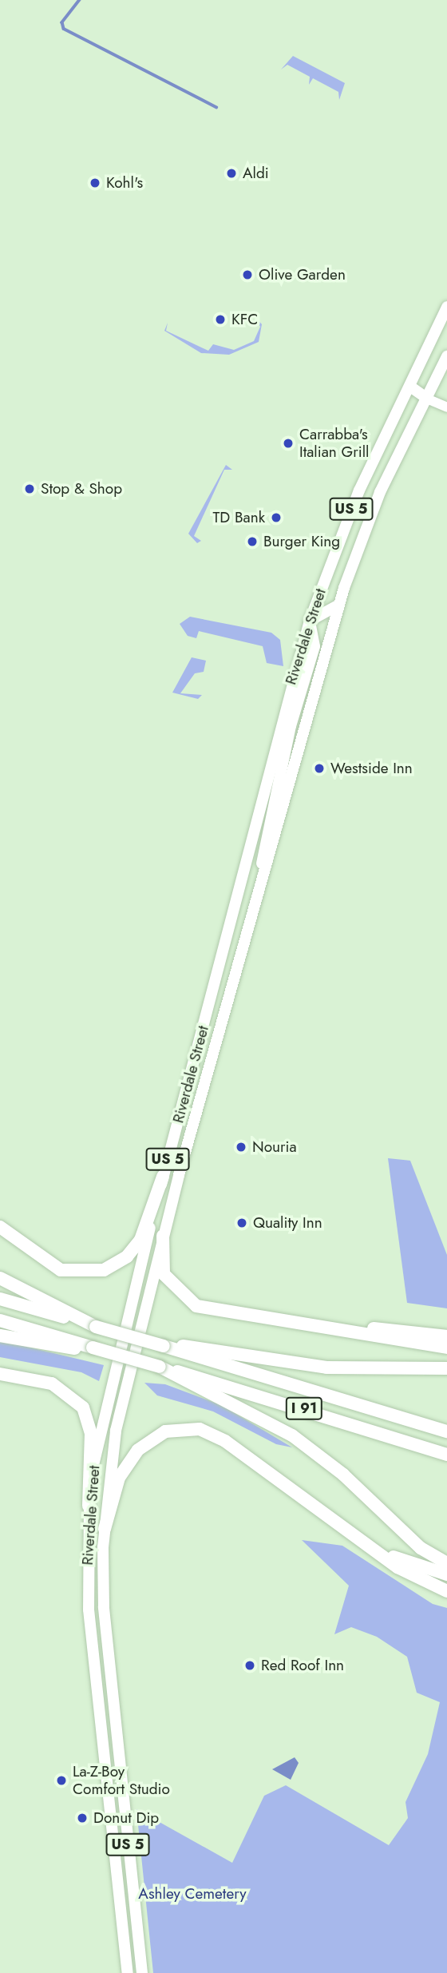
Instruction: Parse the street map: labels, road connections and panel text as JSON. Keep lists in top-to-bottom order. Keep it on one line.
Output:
{"streets":{"highway":["I 91"],"main road":["US 5","Riverdale Street"]},"parks":["Ashley Cemetery"],"places":["Aldi","Kohl's","Olive Garden","KFC","Carrabba's Italian Grill","Stop & Shop","TD Bank","Burger King","Westside Inn","Nouria","Quality Inn","Red Roof Inn","La-Z-Boy Comfort Studio","Donut Dip"]}
